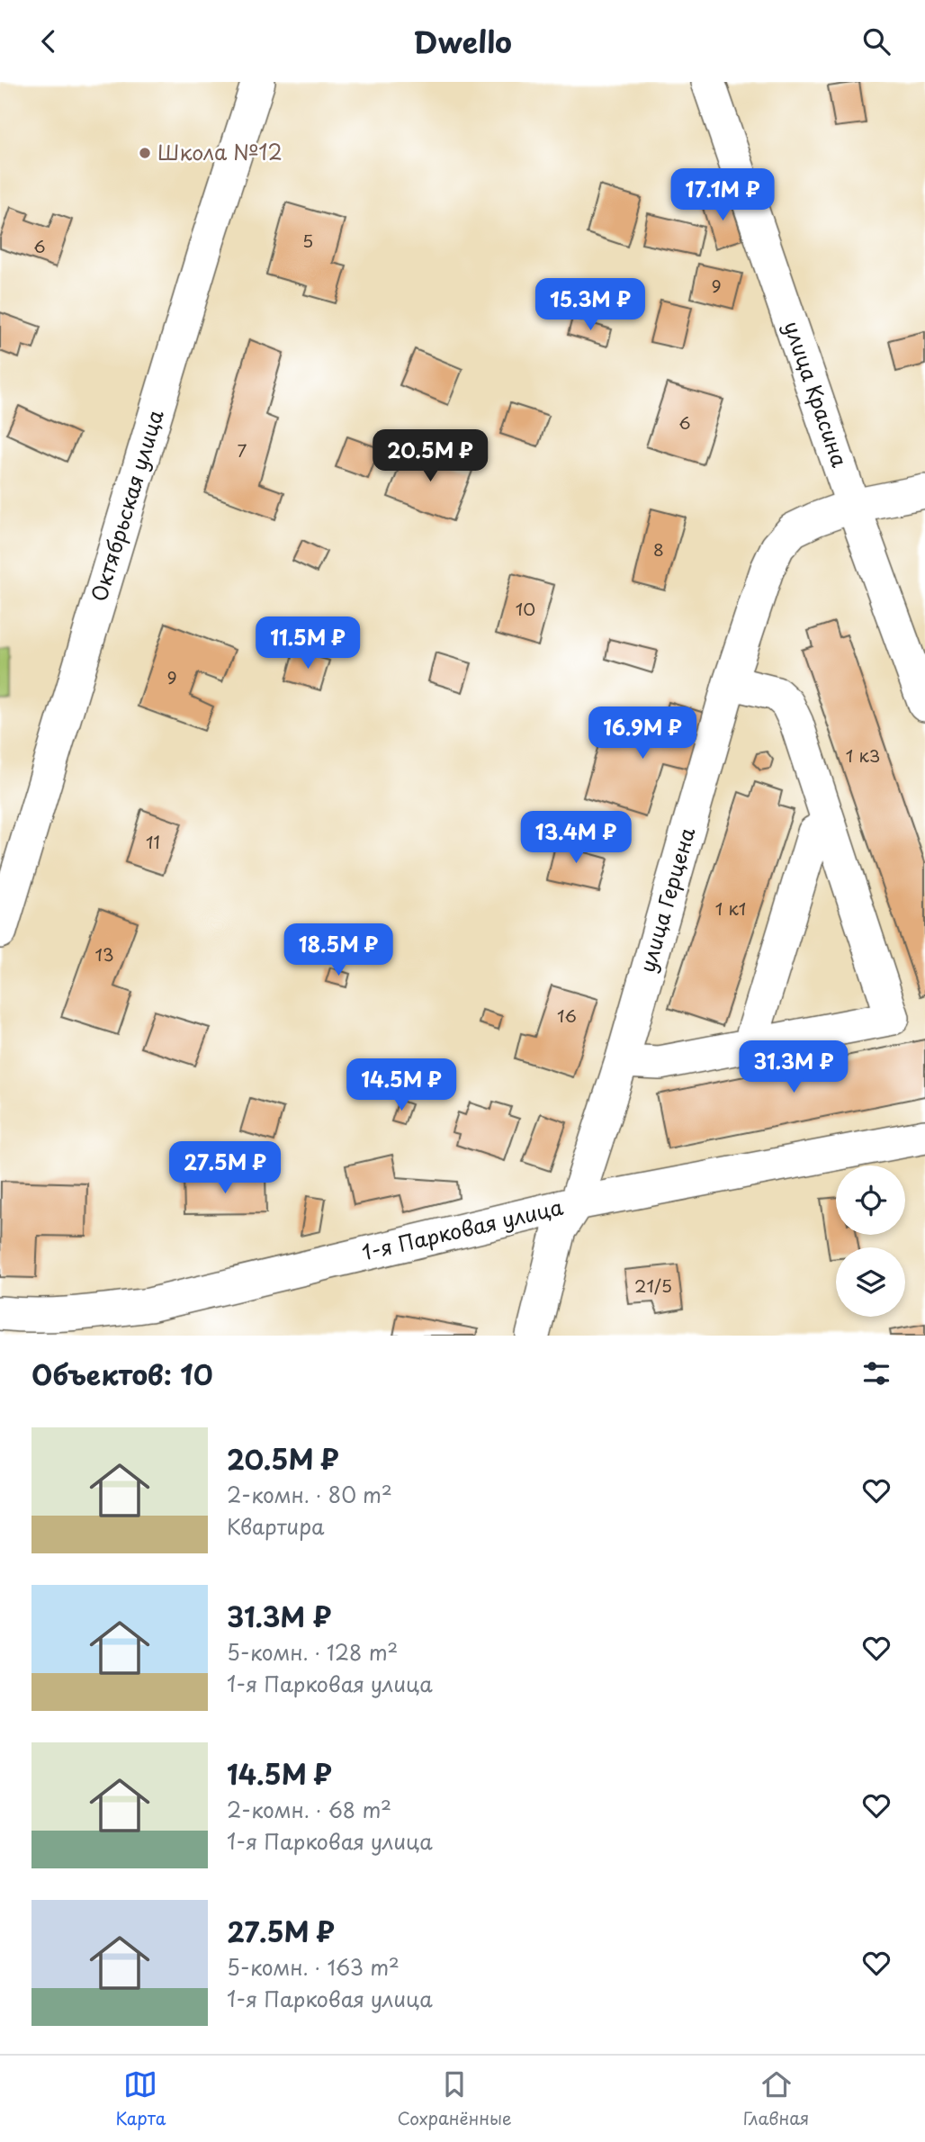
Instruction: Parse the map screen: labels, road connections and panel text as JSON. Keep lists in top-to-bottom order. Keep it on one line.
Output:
{"streets":{"street":["улица Красина","Октябрьская улица","улица Герцена","1-я Парковая улица"]},"crossings":[["улица Красина","улица Герцена"],["улица Герцена","1-я Парковая улица"]],"places":["Школа №12"],"house_numbers":["5","6","9","6","7","8","10","9","1 к3","11","1 к1","13","16","21/5"],"page":{"header":"Dwello","price":["17.1M ₽","15.3M ₽","20.5M ₽","11.5M ₽","16.9M ₽","13.4M ₽","18.5M ₽","31.3M ₽","14.5M ₽","27.5M ₽"],"heading":"Объектов: 10","list":[{"name":"20.5M ₽","note":"2-комн. · 80 m² · Квартира"},{"name":"31.3M ₽","note":"5-комн. · 128 m² · 1-я Парковая улица"},{"name":"14.5M ₽","note":"2-комн. · 68 m² · 1-я Парковая улица"},{"name":"27.5M ₽","note":"5-комн. · 163 m² · 1-я Парковая улица"}],"tabs":["Карта","Сохранённые","Главная"]}}
